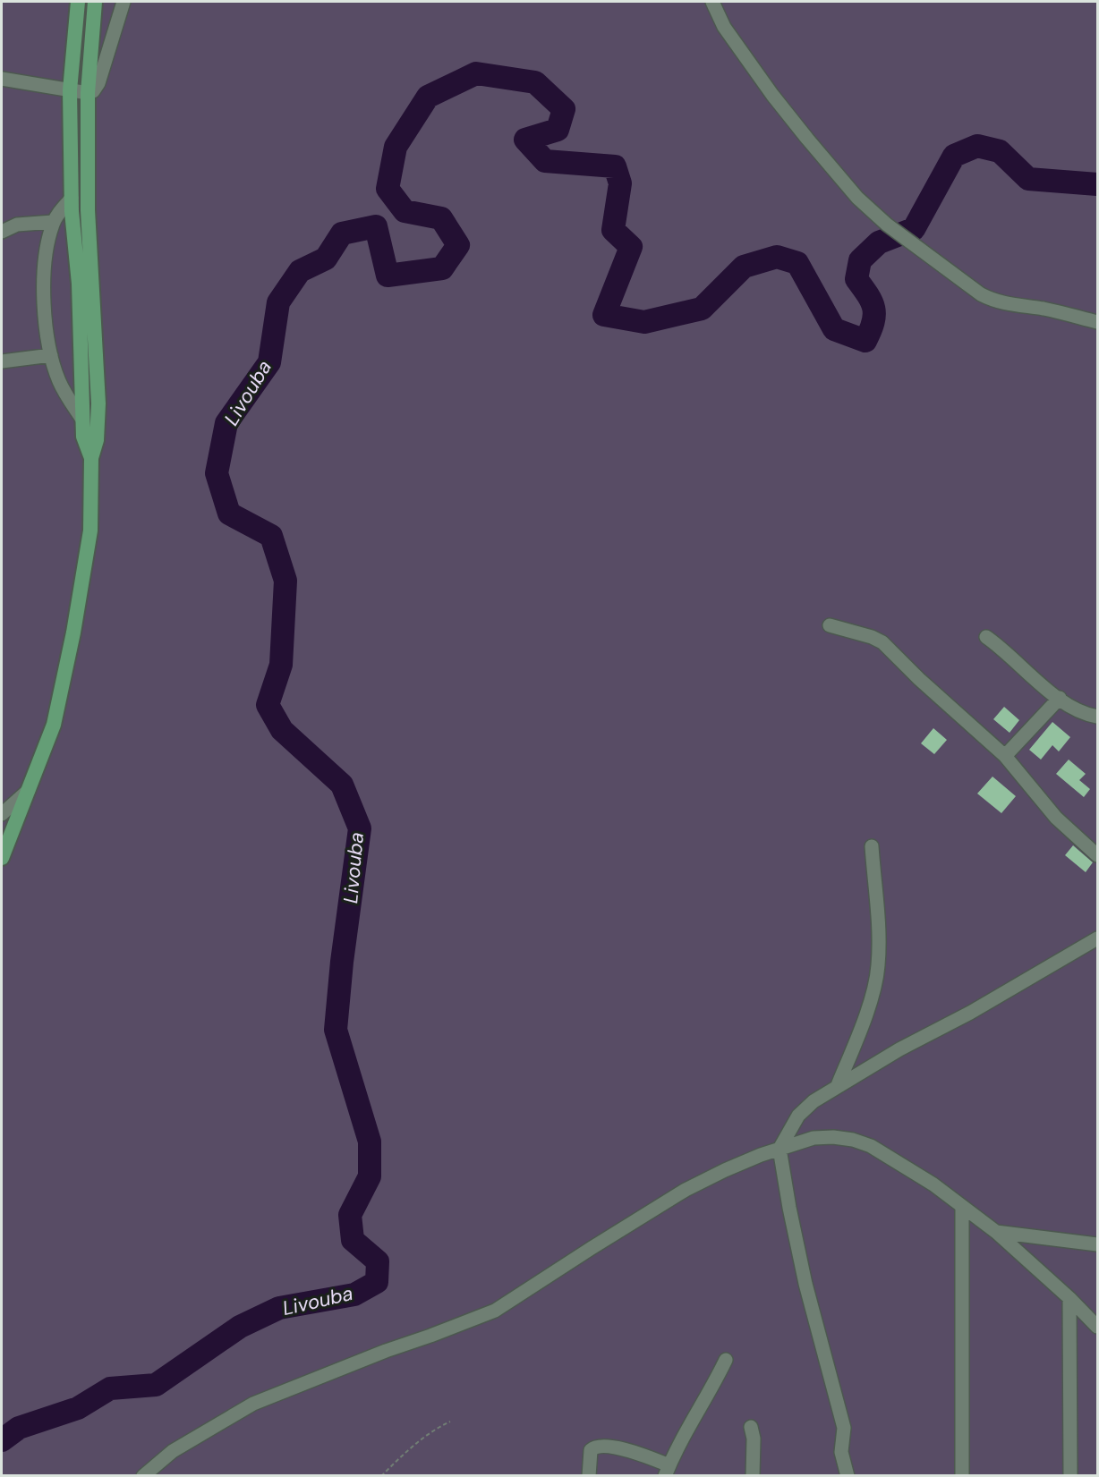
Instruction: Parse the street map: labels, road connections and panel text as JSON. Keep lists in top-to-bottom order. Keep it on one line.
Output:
{"water":["Livouba"]}
